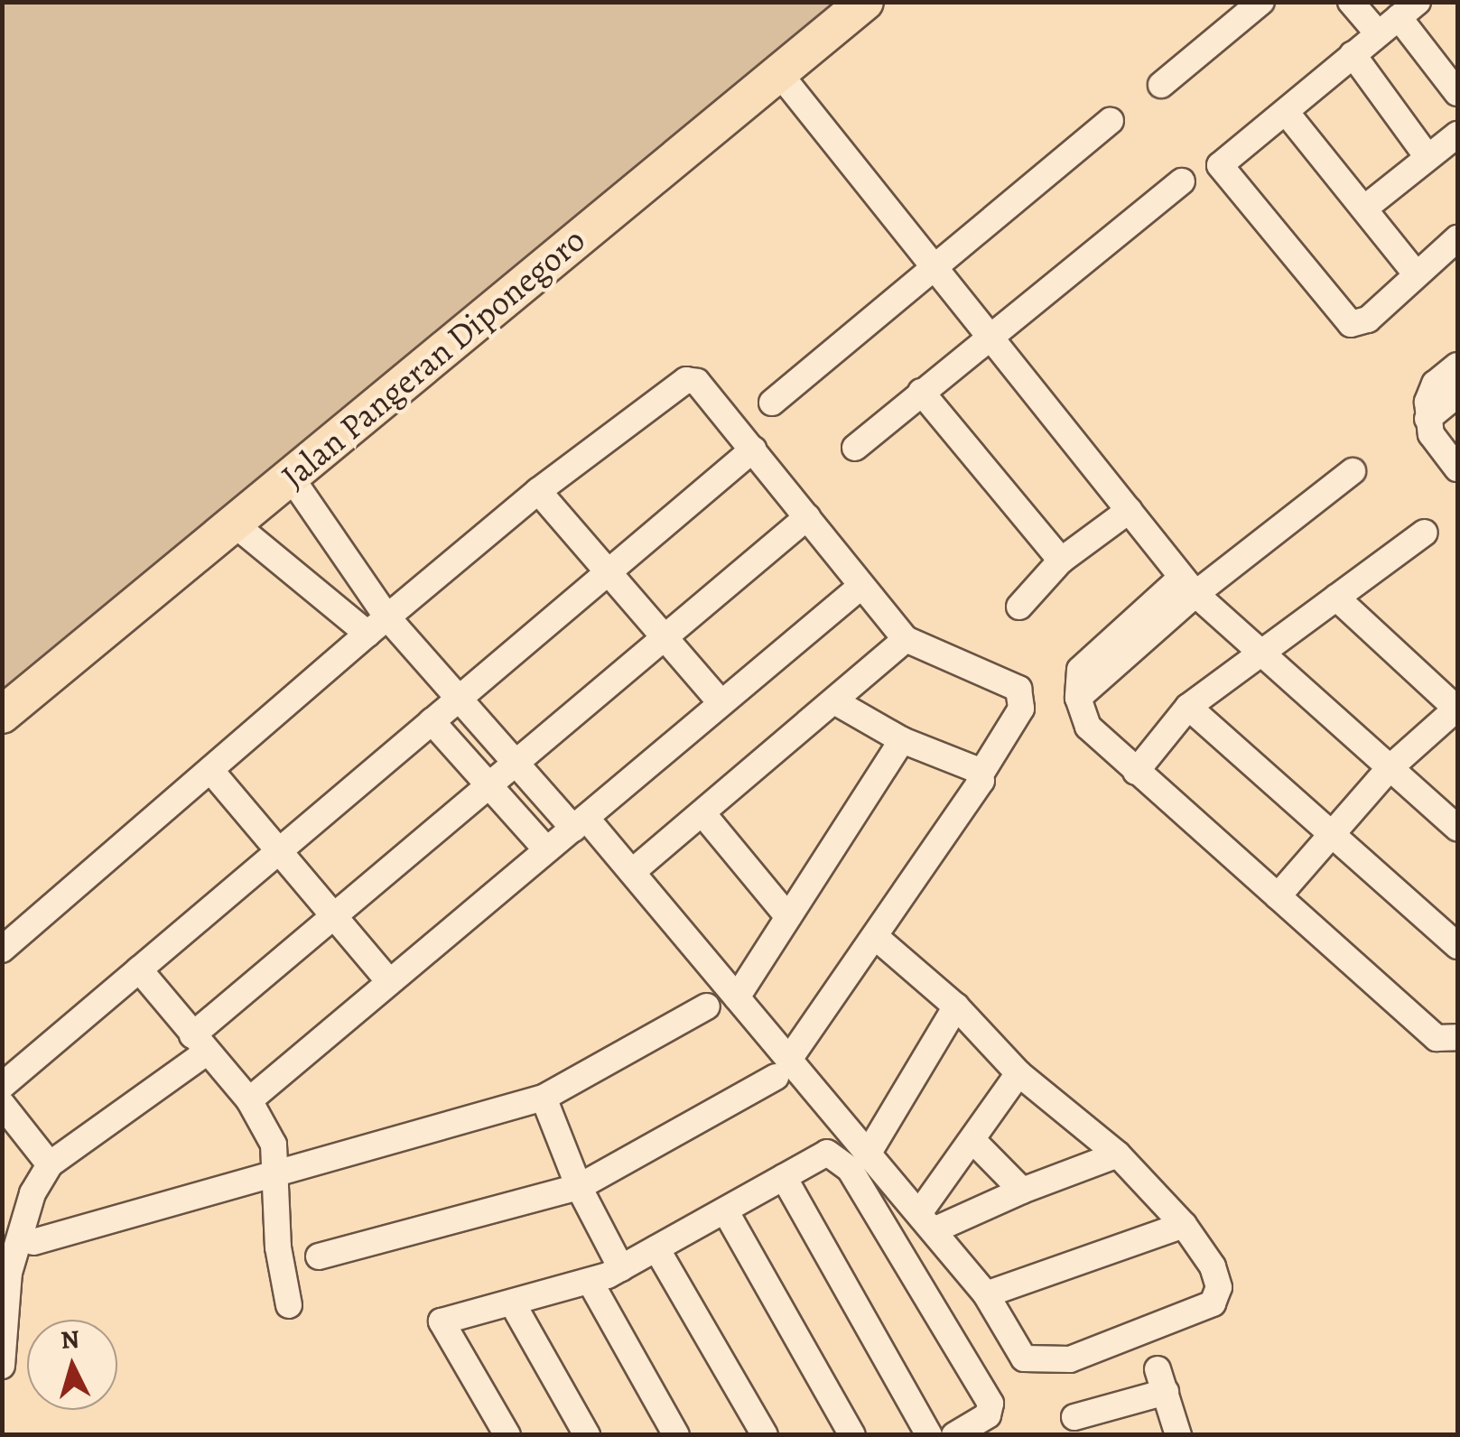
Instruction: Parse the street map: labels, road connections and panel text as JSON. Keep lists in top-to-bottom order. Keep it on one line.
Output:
{"streets":{"highway":["Jalan Pangeran Diponegoro"]},"north":"top"}
